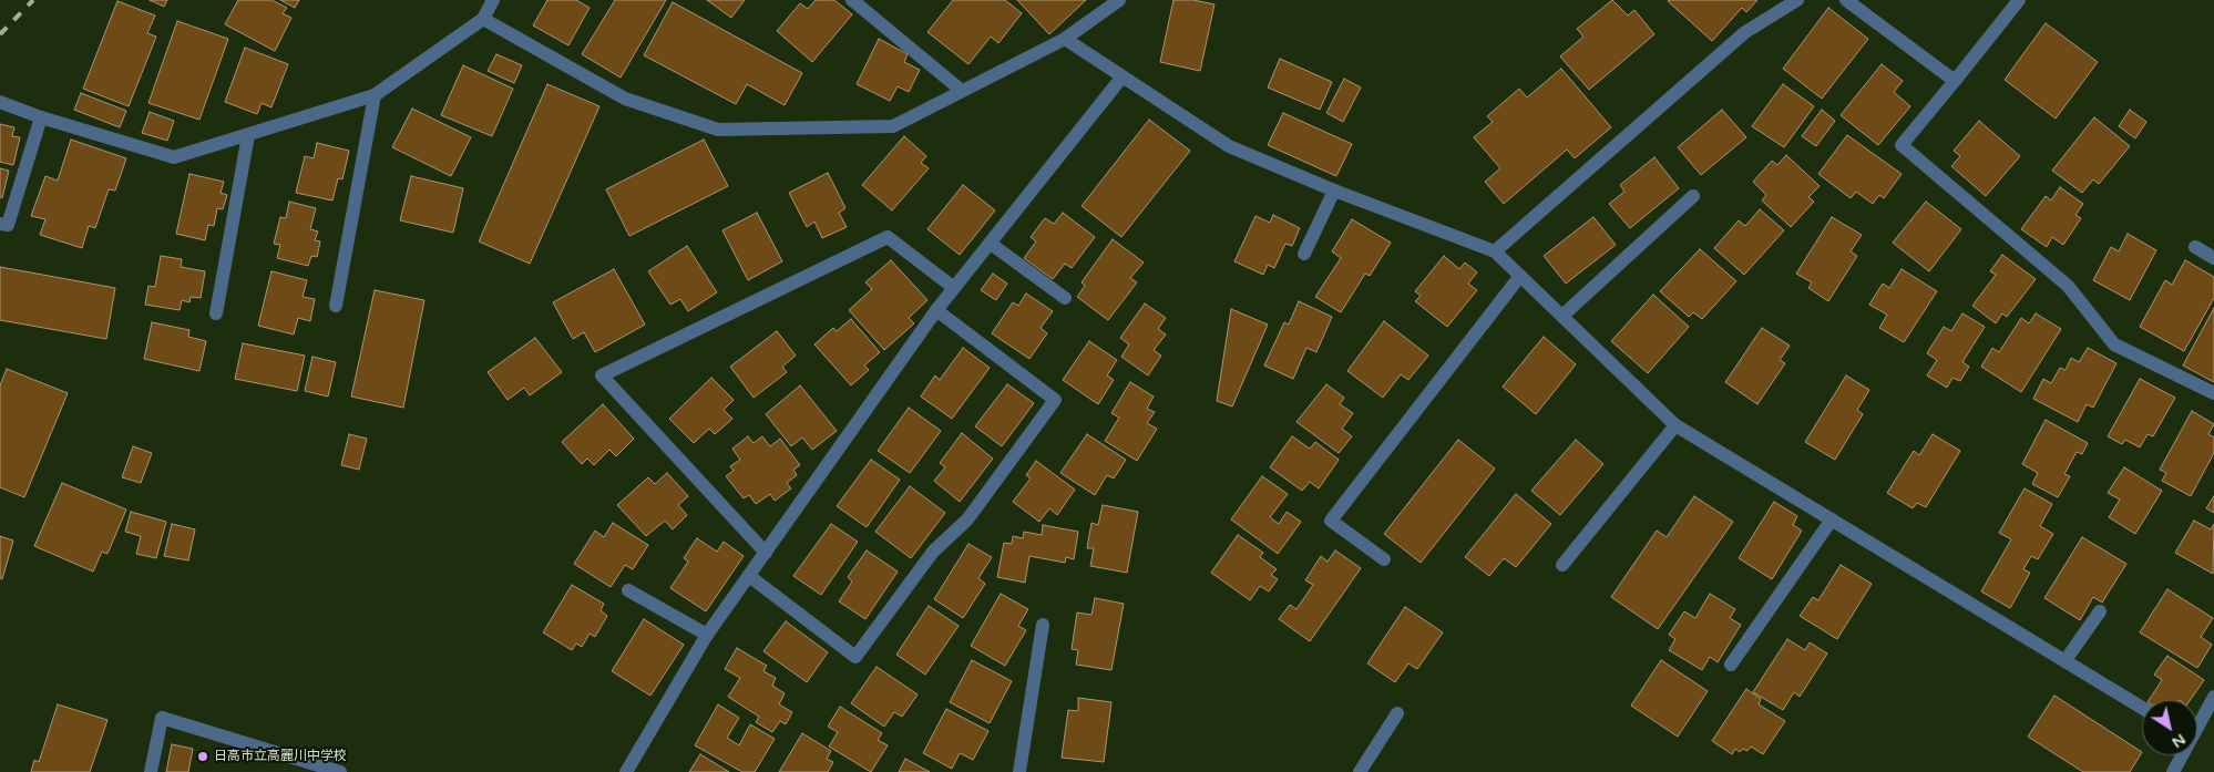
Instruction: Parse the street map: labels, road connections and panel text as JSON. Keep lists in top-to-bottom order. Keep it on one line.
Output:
{"places":["日高市立高麗川中学校"],"north":"bottom right"}
